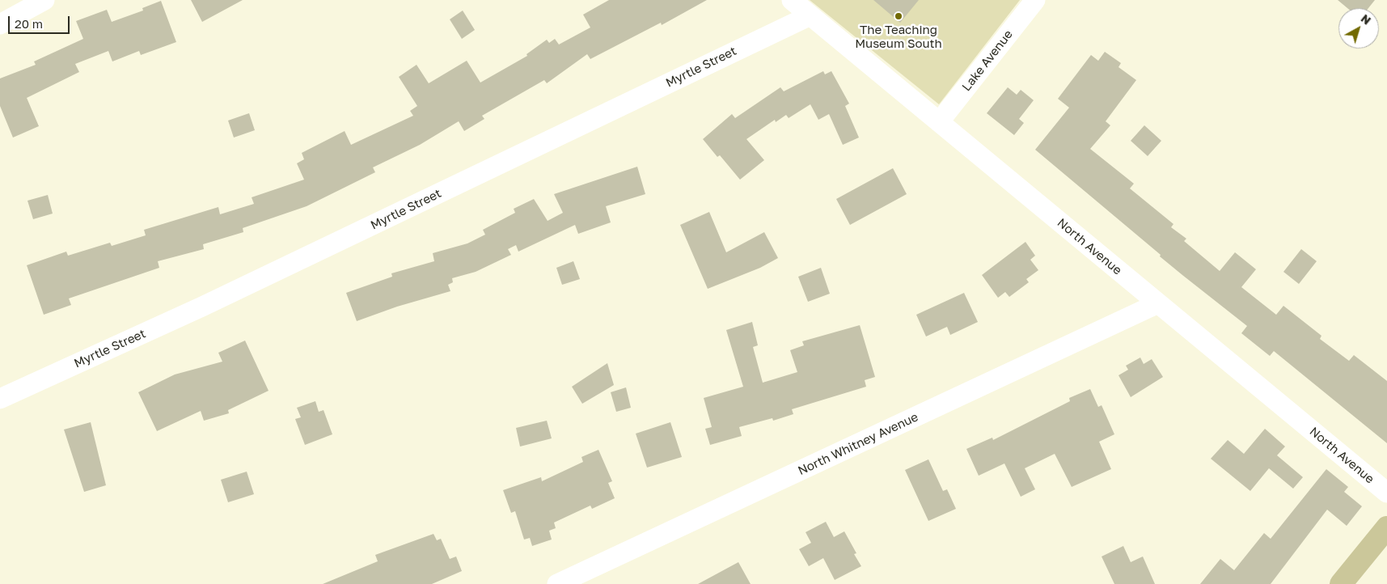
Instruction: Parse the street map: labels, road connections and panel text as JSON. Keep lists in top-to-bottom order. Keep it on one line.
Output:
{"streets":{"street":["Lake Avenue","Myrtle Street","North Avenue","North Whitney Avenue"]},"crossings":[["Lake Avenue","North Avenue"],["Myrtle Street","North Avenue"],["North Avenue","North Whitney Avenue"]],"places":["The Teaching Museum South"],"scale_bar":"20 m","north":"top right"}
